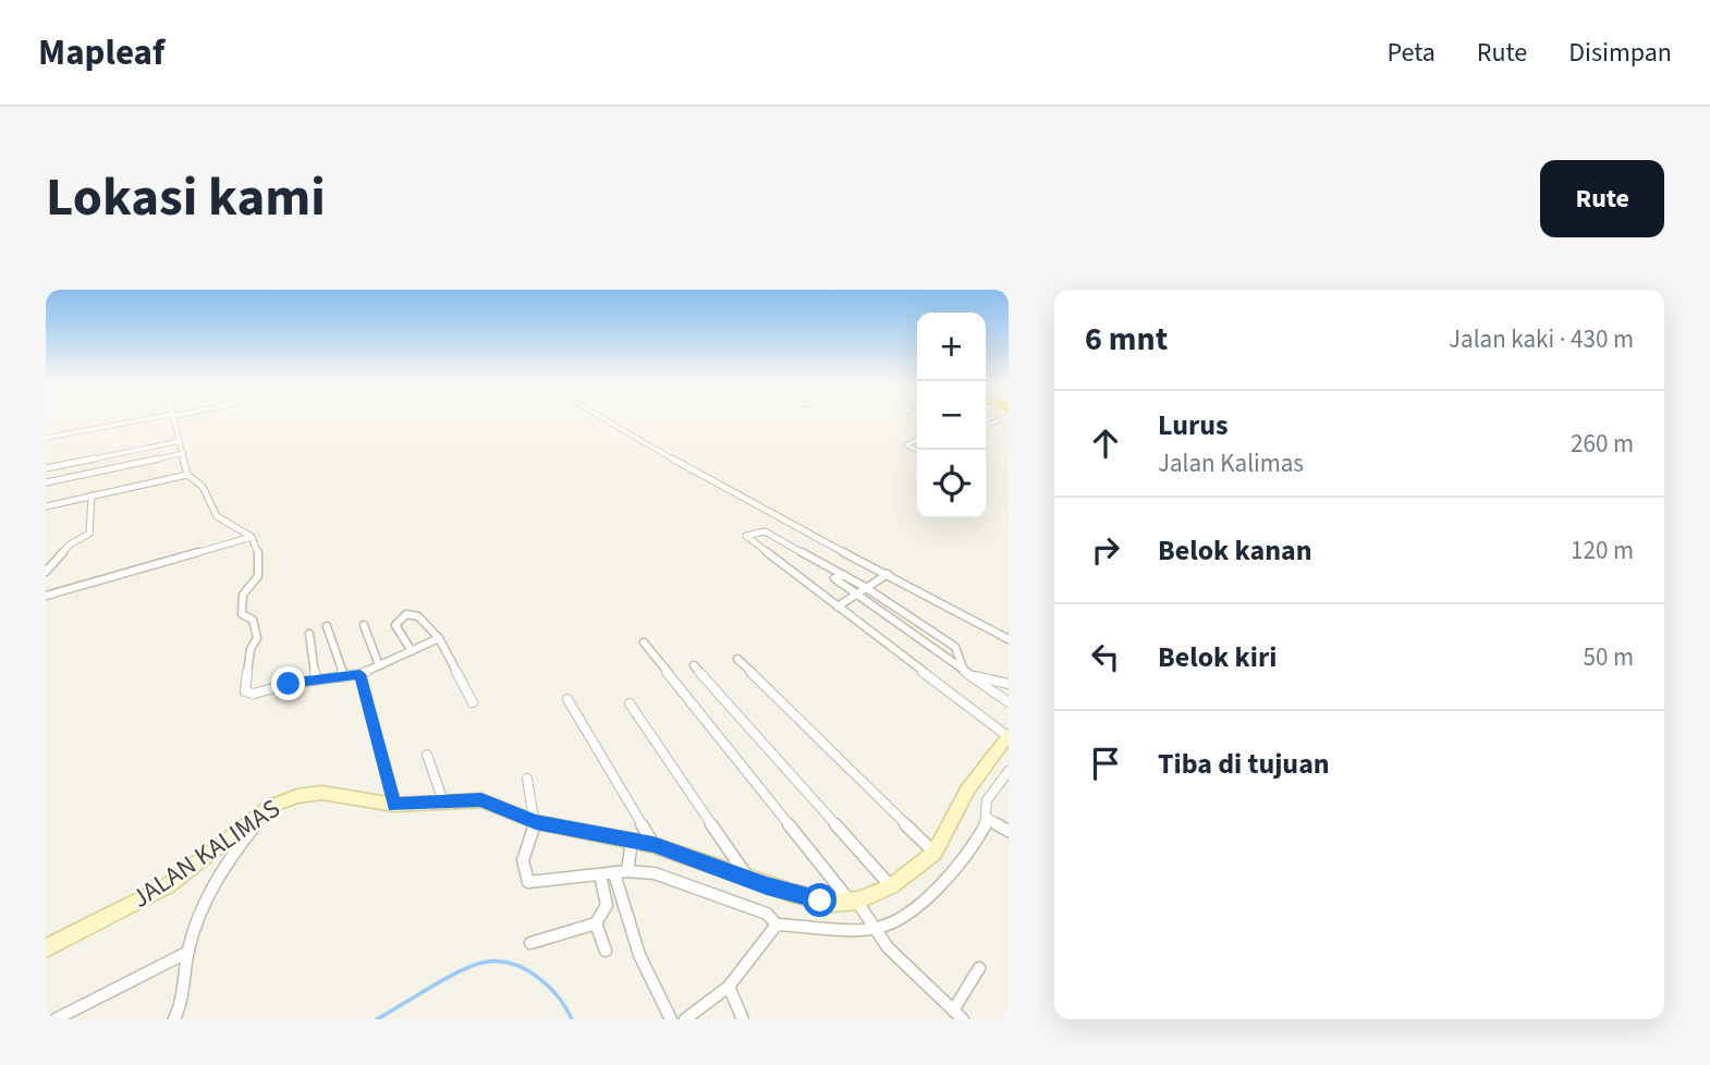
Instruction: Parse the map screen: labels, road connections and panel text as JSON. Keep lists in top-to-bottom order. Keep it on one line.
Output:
{"streets":{"street":["JALAN KALIMAS"]},"page":{"header":"Mapleaf","nav":["Peta","Rute","Disimpan"],"title":"Lokasi kami","buttons":"Rute","heading":["6 mnt","Jalan kaki · 430 m"],"map_buttons":["+","−"],"list":[["Lurus","Jalan Kalimas","260 m"],["Belok kanan","120 m"],["Belok kiri","50 m"],"Tiba di tujuan"]}}
